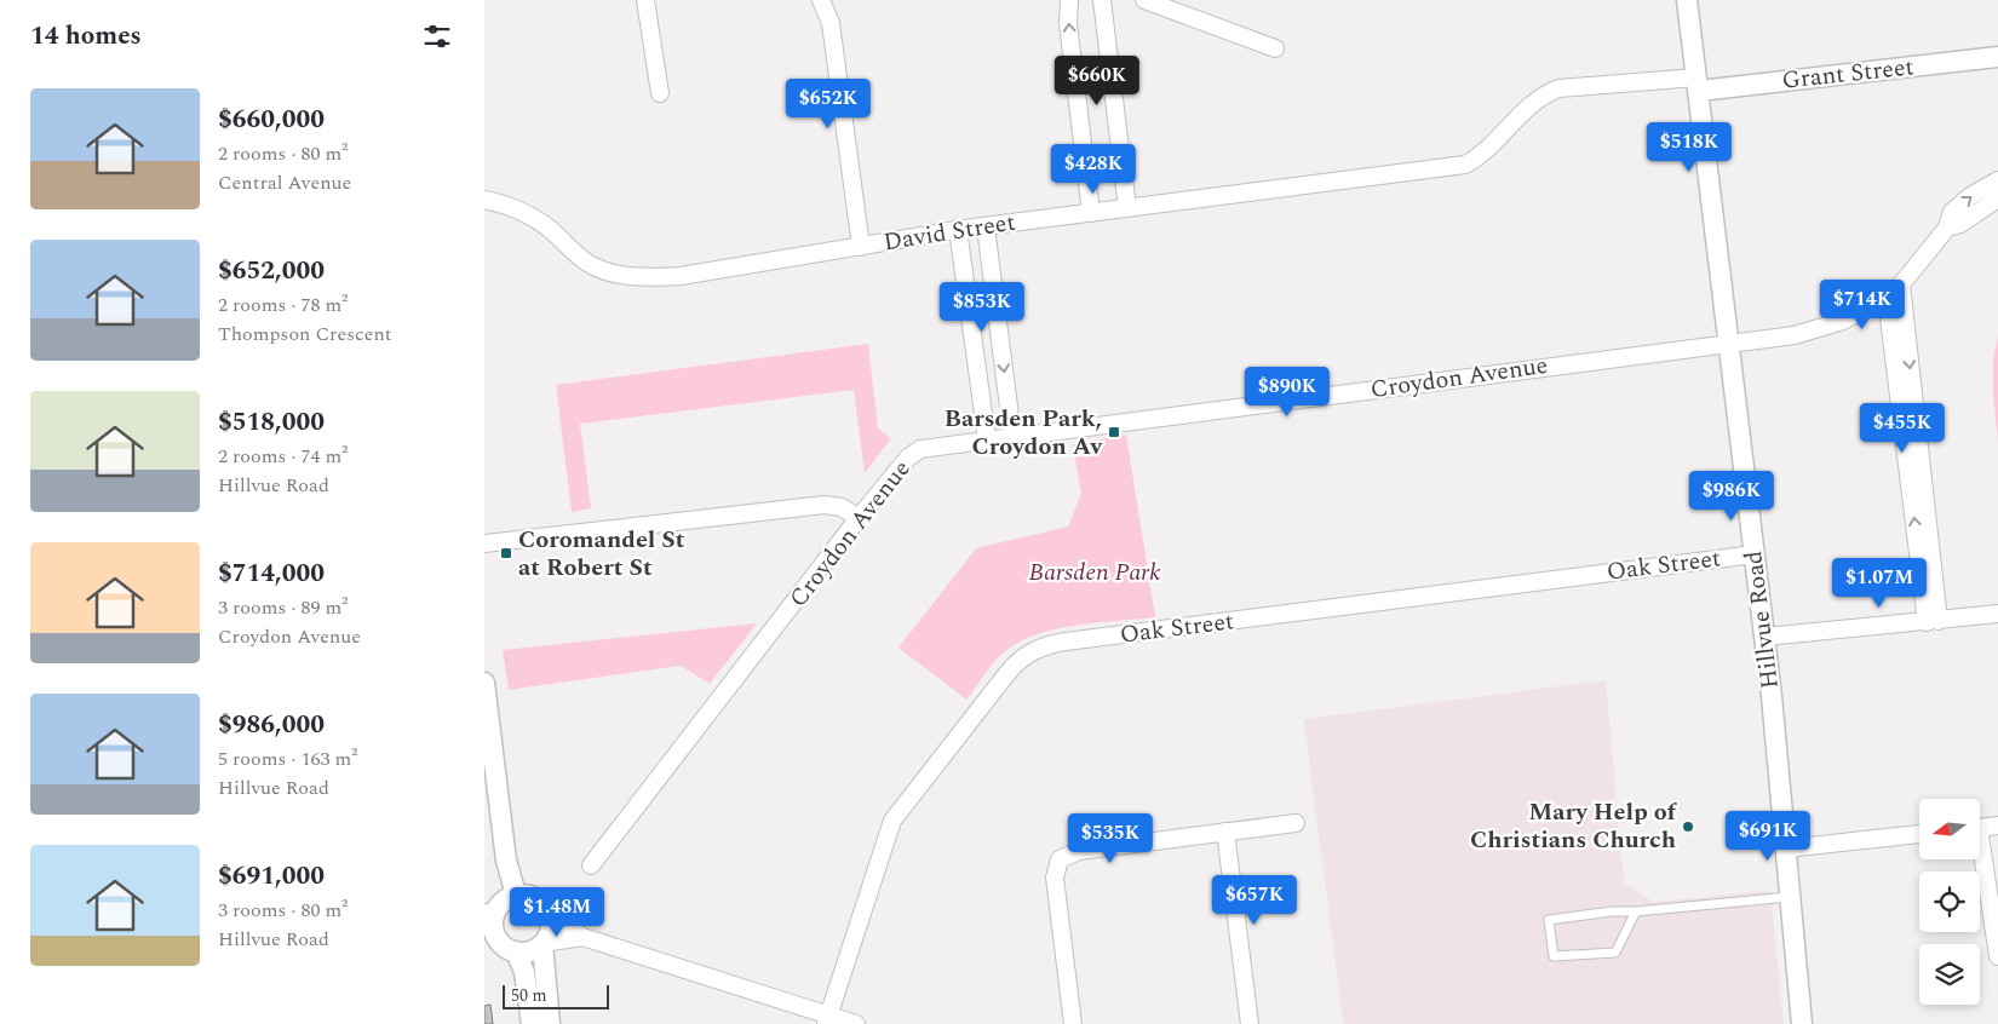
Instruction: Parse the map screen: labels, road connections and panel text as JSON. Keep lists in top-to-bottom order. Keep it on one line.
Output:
{"streets":{"street":["Grant Street","David Street","Croydon Avenue","Oak Street","Hillvue Road"]},"crossings":[["Grant Street","David Street"],["Grant Street","Hillvue Road"],["David Street","Hillvue Road"],["Croydon Avenue","Hillvue Road"],["Oak Street","Hillvue Road"]],"parks":["Barsden Park"],"places":{"transit":["Barsden Park, Croydon Av","Coromandel St at Robert St"],"other":["Mary Help of Christians Church"]},"scale_bar":"50 m","north":"left","page":{"heading":"14 homes","price":["$660K","$652K","$518K","$428K","$714K","$853K","$890K","$455K","$986K","$1.07M","$691K","$535K","$657K","$1.48M"],"list":[{"name":"$660,000","note":"2 rooms · 80 m² · Central Avenue"},{"name":"$652,000","note":"2 rooms · 78 m² · Thompson Crescent"},{"name":"$518,000","note":"2 rooms · 74 m² · Hillvue Road"},{"name":"$714,000","note":"3 rooms · 89 m² · Croydon Avenue"},{"name":"$986,000","note":"5 rooms · 163 m² · Hillvue Road"},{"name":"$691,000","note":"3 rooms · 80 m² · Hillvue Road"}],"scale":"50 m"}}
